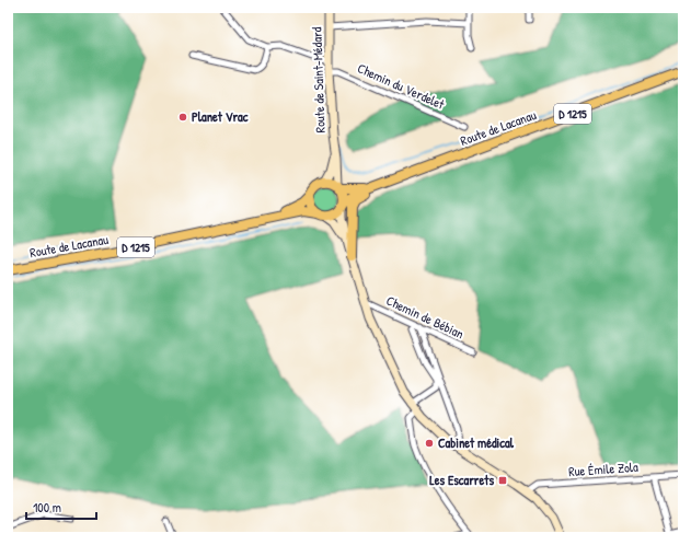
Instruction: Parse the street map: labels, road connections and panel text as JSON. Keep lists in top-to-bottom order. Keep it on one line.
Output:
{"streets":{"main road":["D 1215","Route de Lacanau"],"street":["Route de Saint-Médard","Chemin du Verdelet","Chemin de Bébian","Rue Émile Zola"]},"crossings":[["Route de Saint-Médard","Chemin du Verdelet"],["Route de Saint-Médard","Route de Lacanau"]],"places":{"other":["Planet Vrac","Cabinet médical"],"transit":["Les Escarrets"]},"scale_bar":"100 m"}
